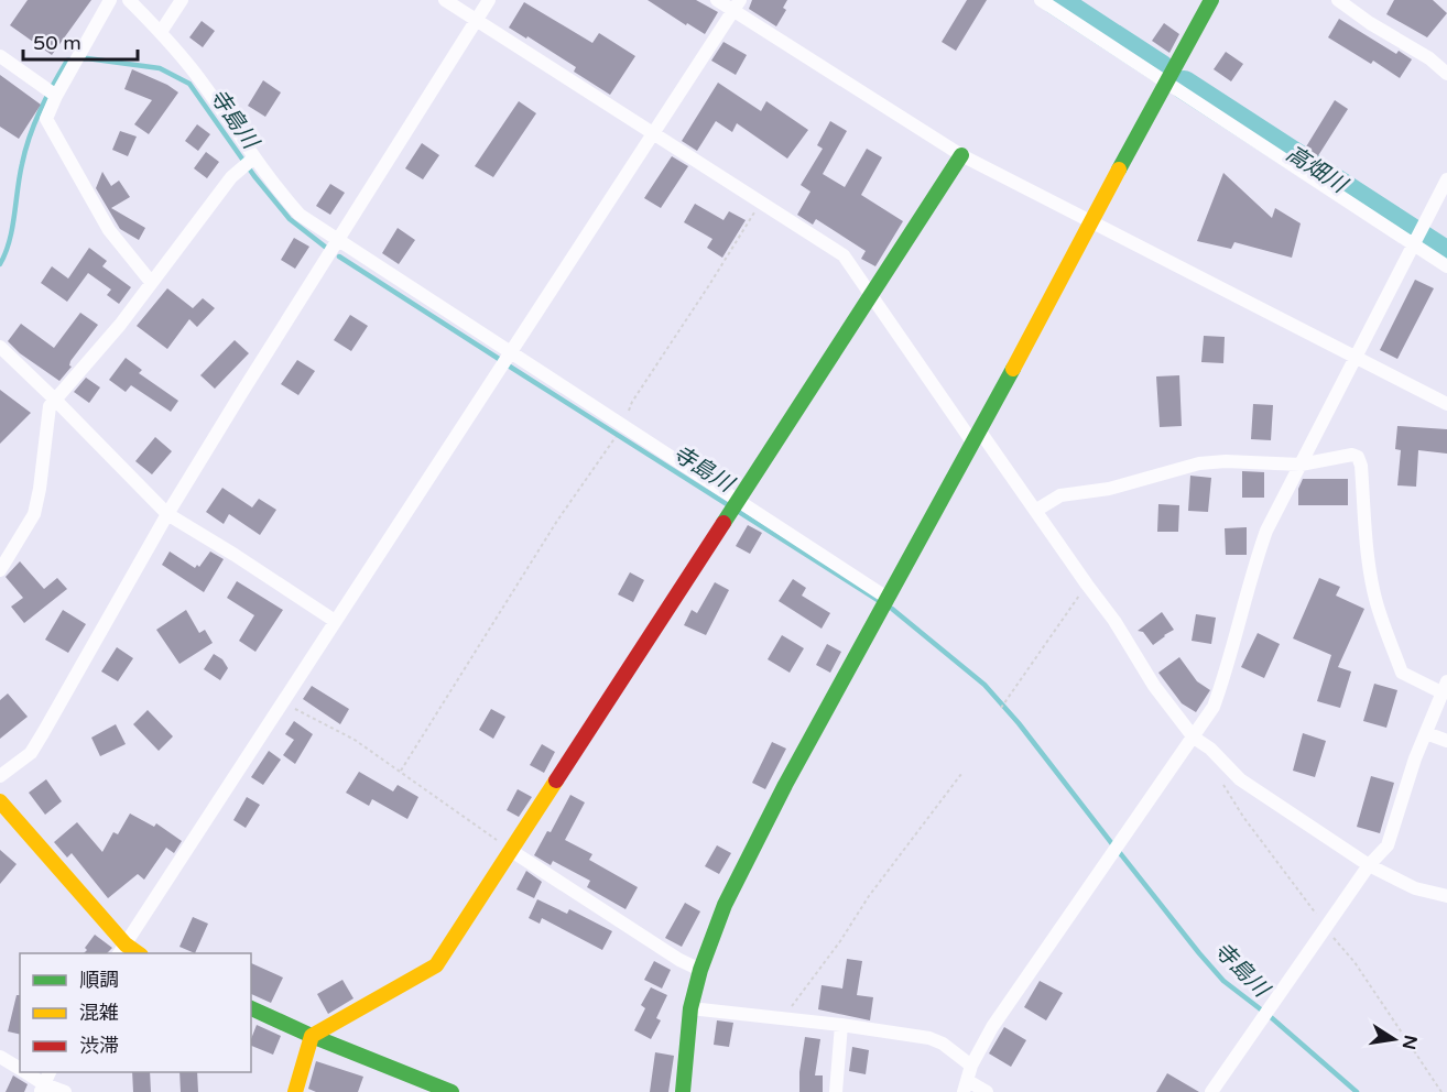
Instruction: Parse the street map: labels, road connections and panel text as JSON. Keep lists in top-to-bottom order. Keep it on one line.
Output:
{"water":["寺島川","高畑川"],"legend":["順調","混雑","渋滞"],"scale_bar":"50 m","north":"right"}
